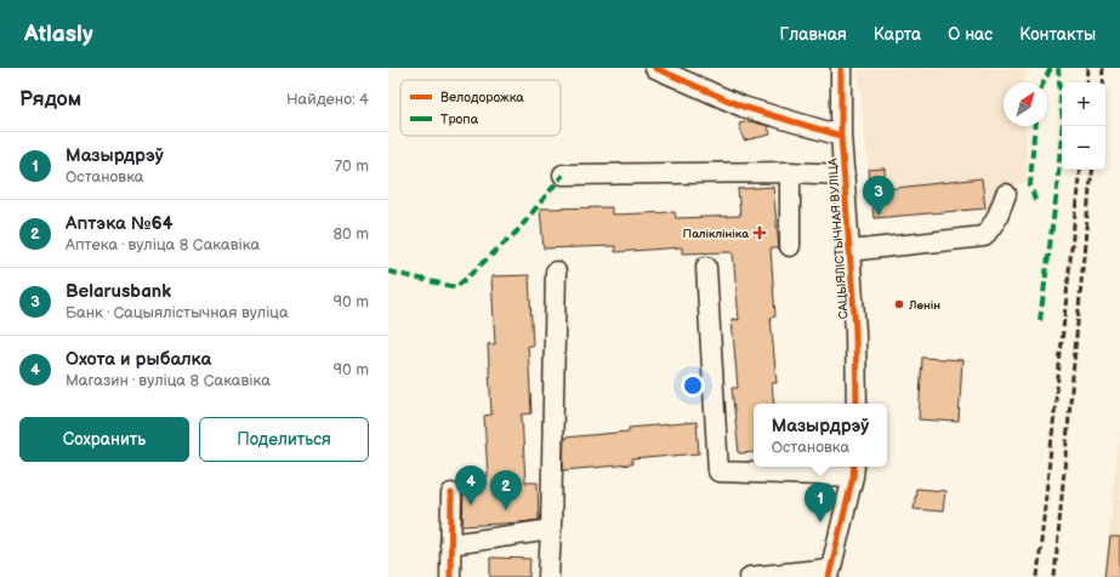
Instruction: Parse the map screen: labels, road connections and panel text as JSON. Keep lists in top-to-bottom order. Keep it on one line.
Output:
{"streets":{"street":["САЦЫЯЛІСТЫЧНАЯ ВУЛІЦА"]},"places":{"health":["Паліклініка"],"other":["Ленін"]},"legend":["Велодорожка","Тропа"],"north":"top right","page":{"header":"Atlasly","nav":["Главная","Карта","О нас","Контакты"],"heading":["Рядом","Найдено: 4"],"map_buttons":["+","−"],"list":[{"mark":"1","name":"Мазырдрэў","note":"Остановка","value":"70 m"},{"mark":"2","name":"Аптэка №64","note":"Аптека · вуліца 8 Сакавіка","value":"80 m"},{"mark":"3","name":"Belarusbank","note":"Банк · Сацыялістычная вуліца","value":"90 m"},{"mark":"4","name":"Охота и рыбалка","note":"Магазин · вуліца 8 Сакавіка","value":"90 m"}],"pins":["3","4","2","1"],"buttons":["Сохранить","Поделиться"],"popup":["Мазырдрэў","Остановка"]}}
